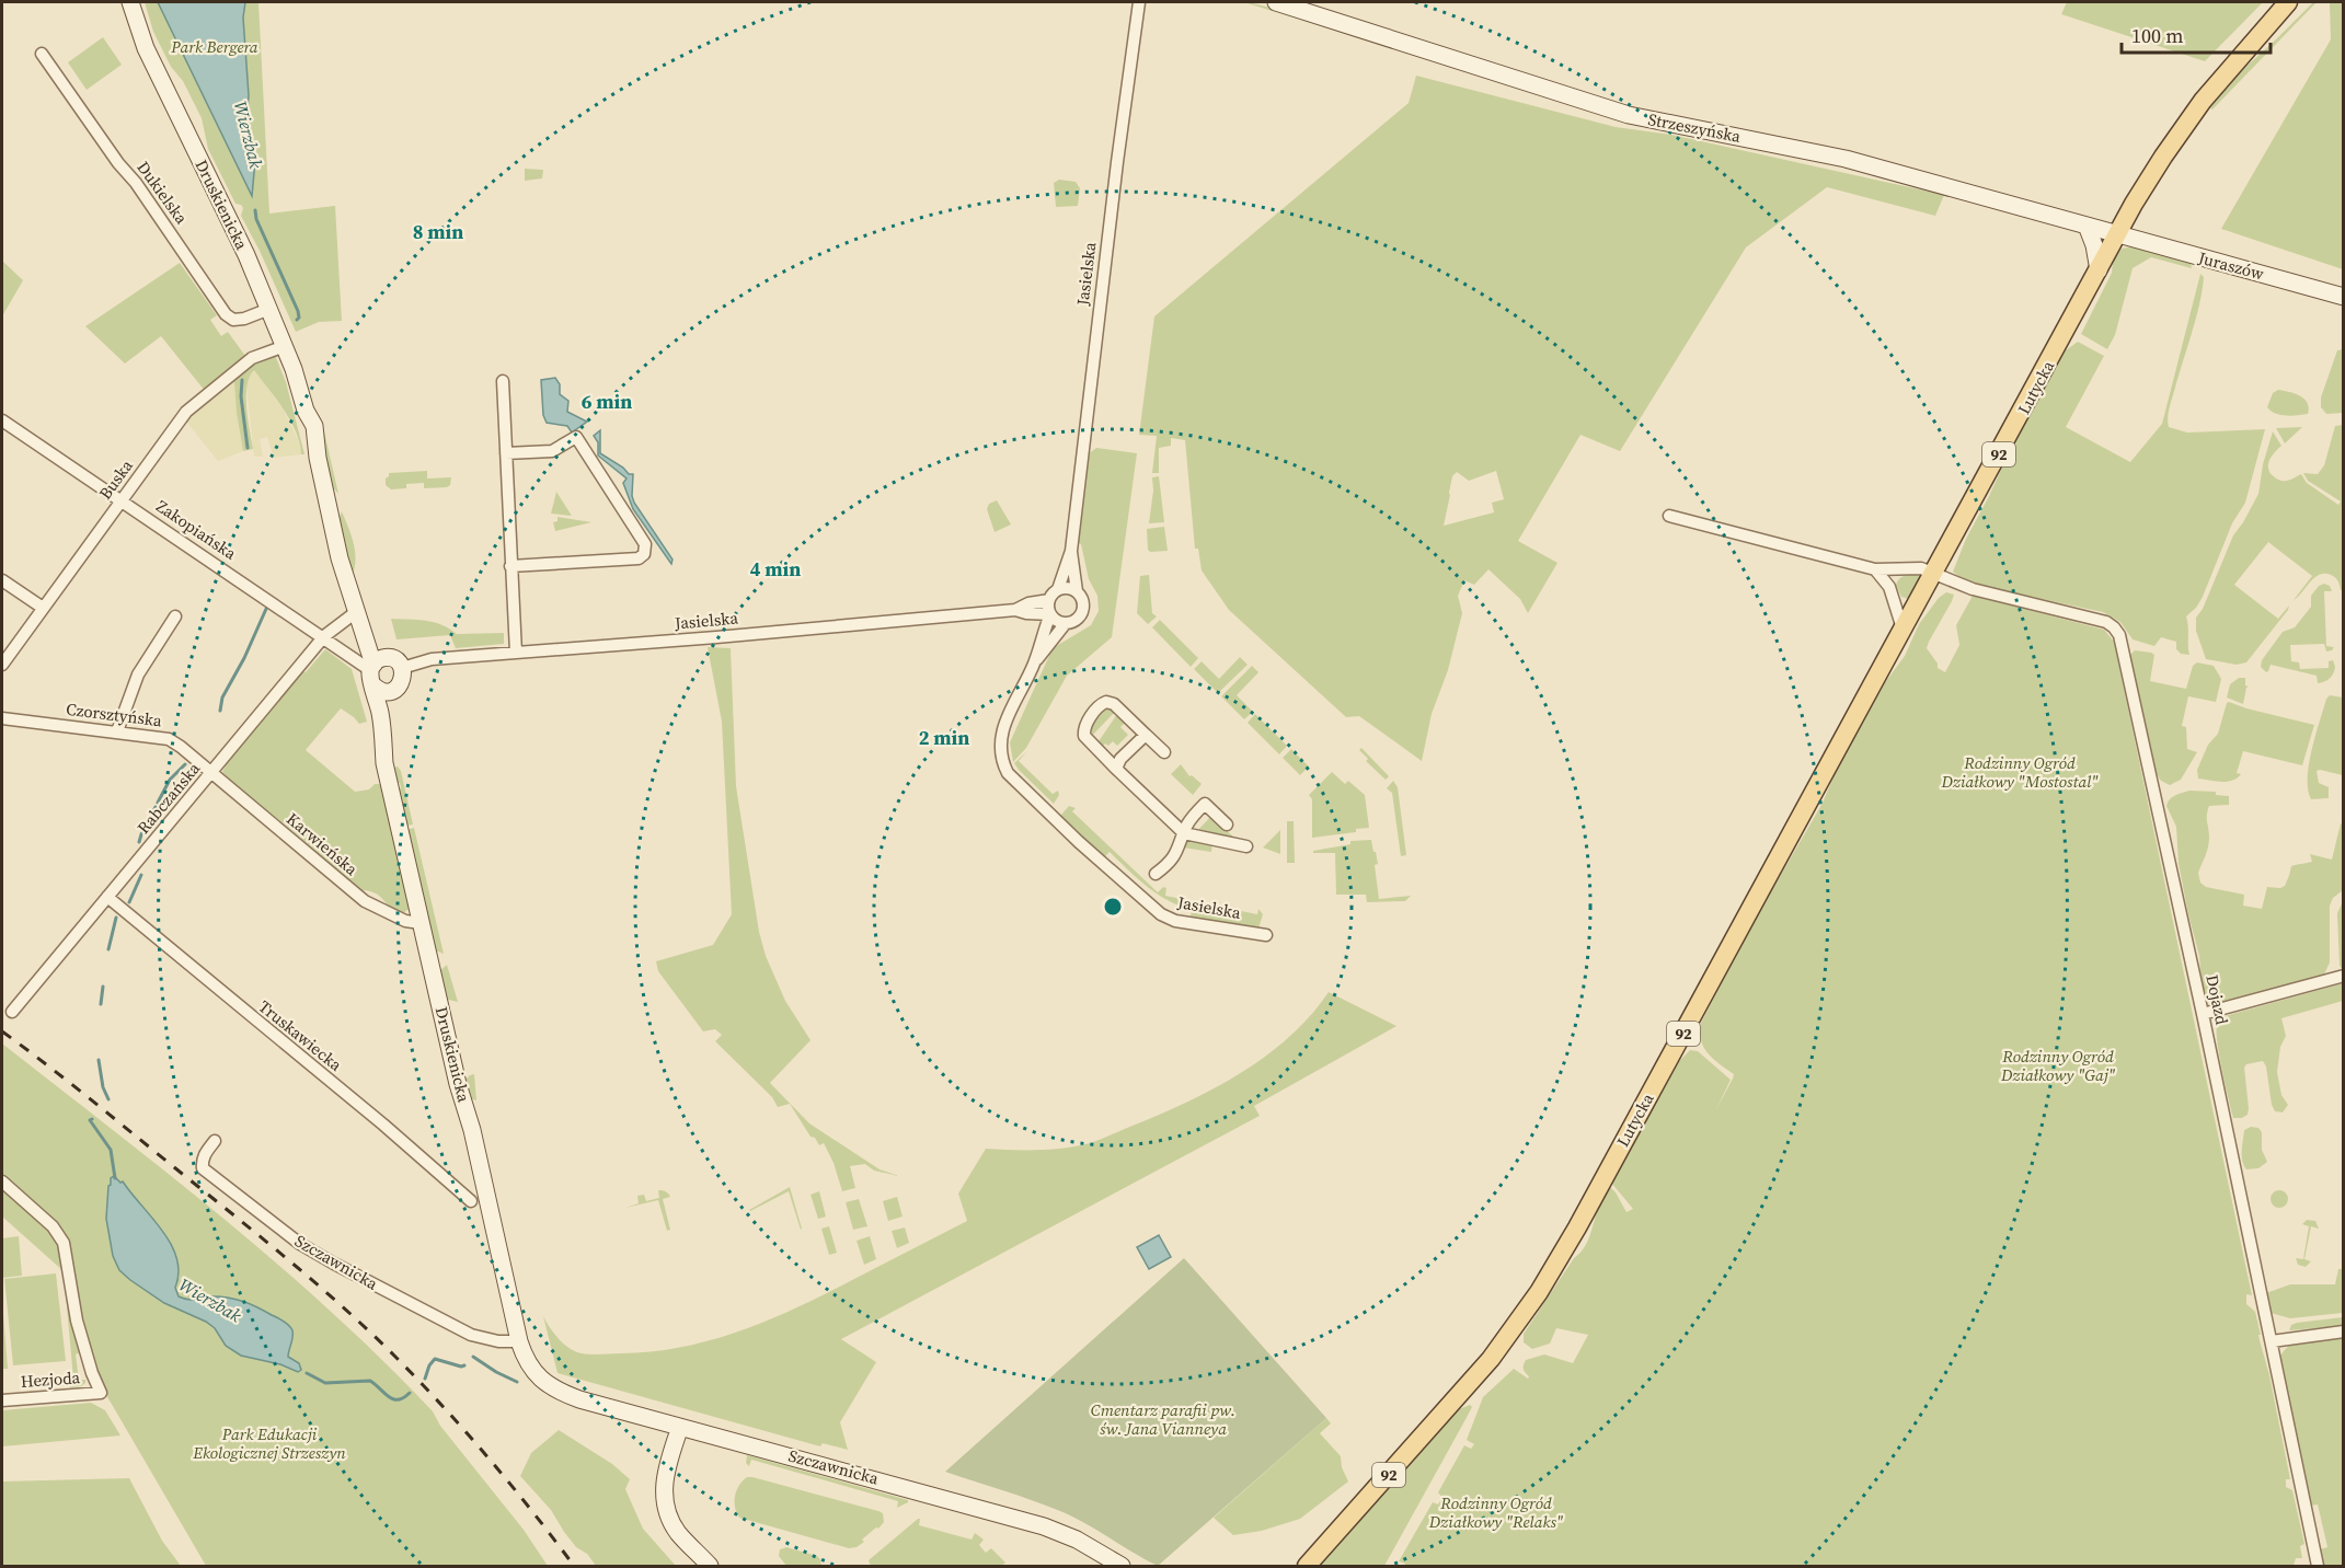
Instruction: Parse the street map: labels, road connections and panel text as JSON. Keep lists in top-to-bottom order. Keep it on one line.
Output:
{"streets":{"main road":["Lutycka","92"],"street":["Strzeszyńska","Dukielska","Druskienicka","Juraszów","Jasielska","Buska","Zakopiańska","Czorsztyńska","Rabczańska","Karwieńska","Dojazd","Truskawiecka","Szczawnicka","Hezjoda"]},"crossings":[["Strzeszyńska","Juraszów"],["Strzeszyńska","Lutycka"],["Dukielska","Druskienicka"],["Druskienicka","Jasielska"],["Druskienicka","Buska"],["Druskienicka","Zakopiańska"],["Druskienicka","Rabczańska"],["Druskienicka","Karwieńska"],["Druskienicka","Szczawnicka"],["Juraszów","Lutycka"],["Jasielska","Zakopiańska"],["Lutycka","Dojazd"],["Buska","Zakopiańska"],["Zakopiańska","Rabczańska"],["Czorsztyńska","Rabczańska"],["Czorsztyńska","Karwieńska"],["Rabczańska","Karwieńska"],["Rabczańska","Truskawiecka"]],"water":["Wierzbak"],"parks":["Park Bergera","Rodzinny Ogród Działkowy \"Mostostal\"","Rodzinny Ogród Działkowy \"Gaj\"","Cmentarz parafii pw. św. Jana Vianneya","Park Edukacji Ekologicznej Strzeszyn","Rodzinny Ogród Działkowy \"Relaks\""],"scale_bar":"100 m","rings":["8 min","6 min","4 min","2 min"]}
